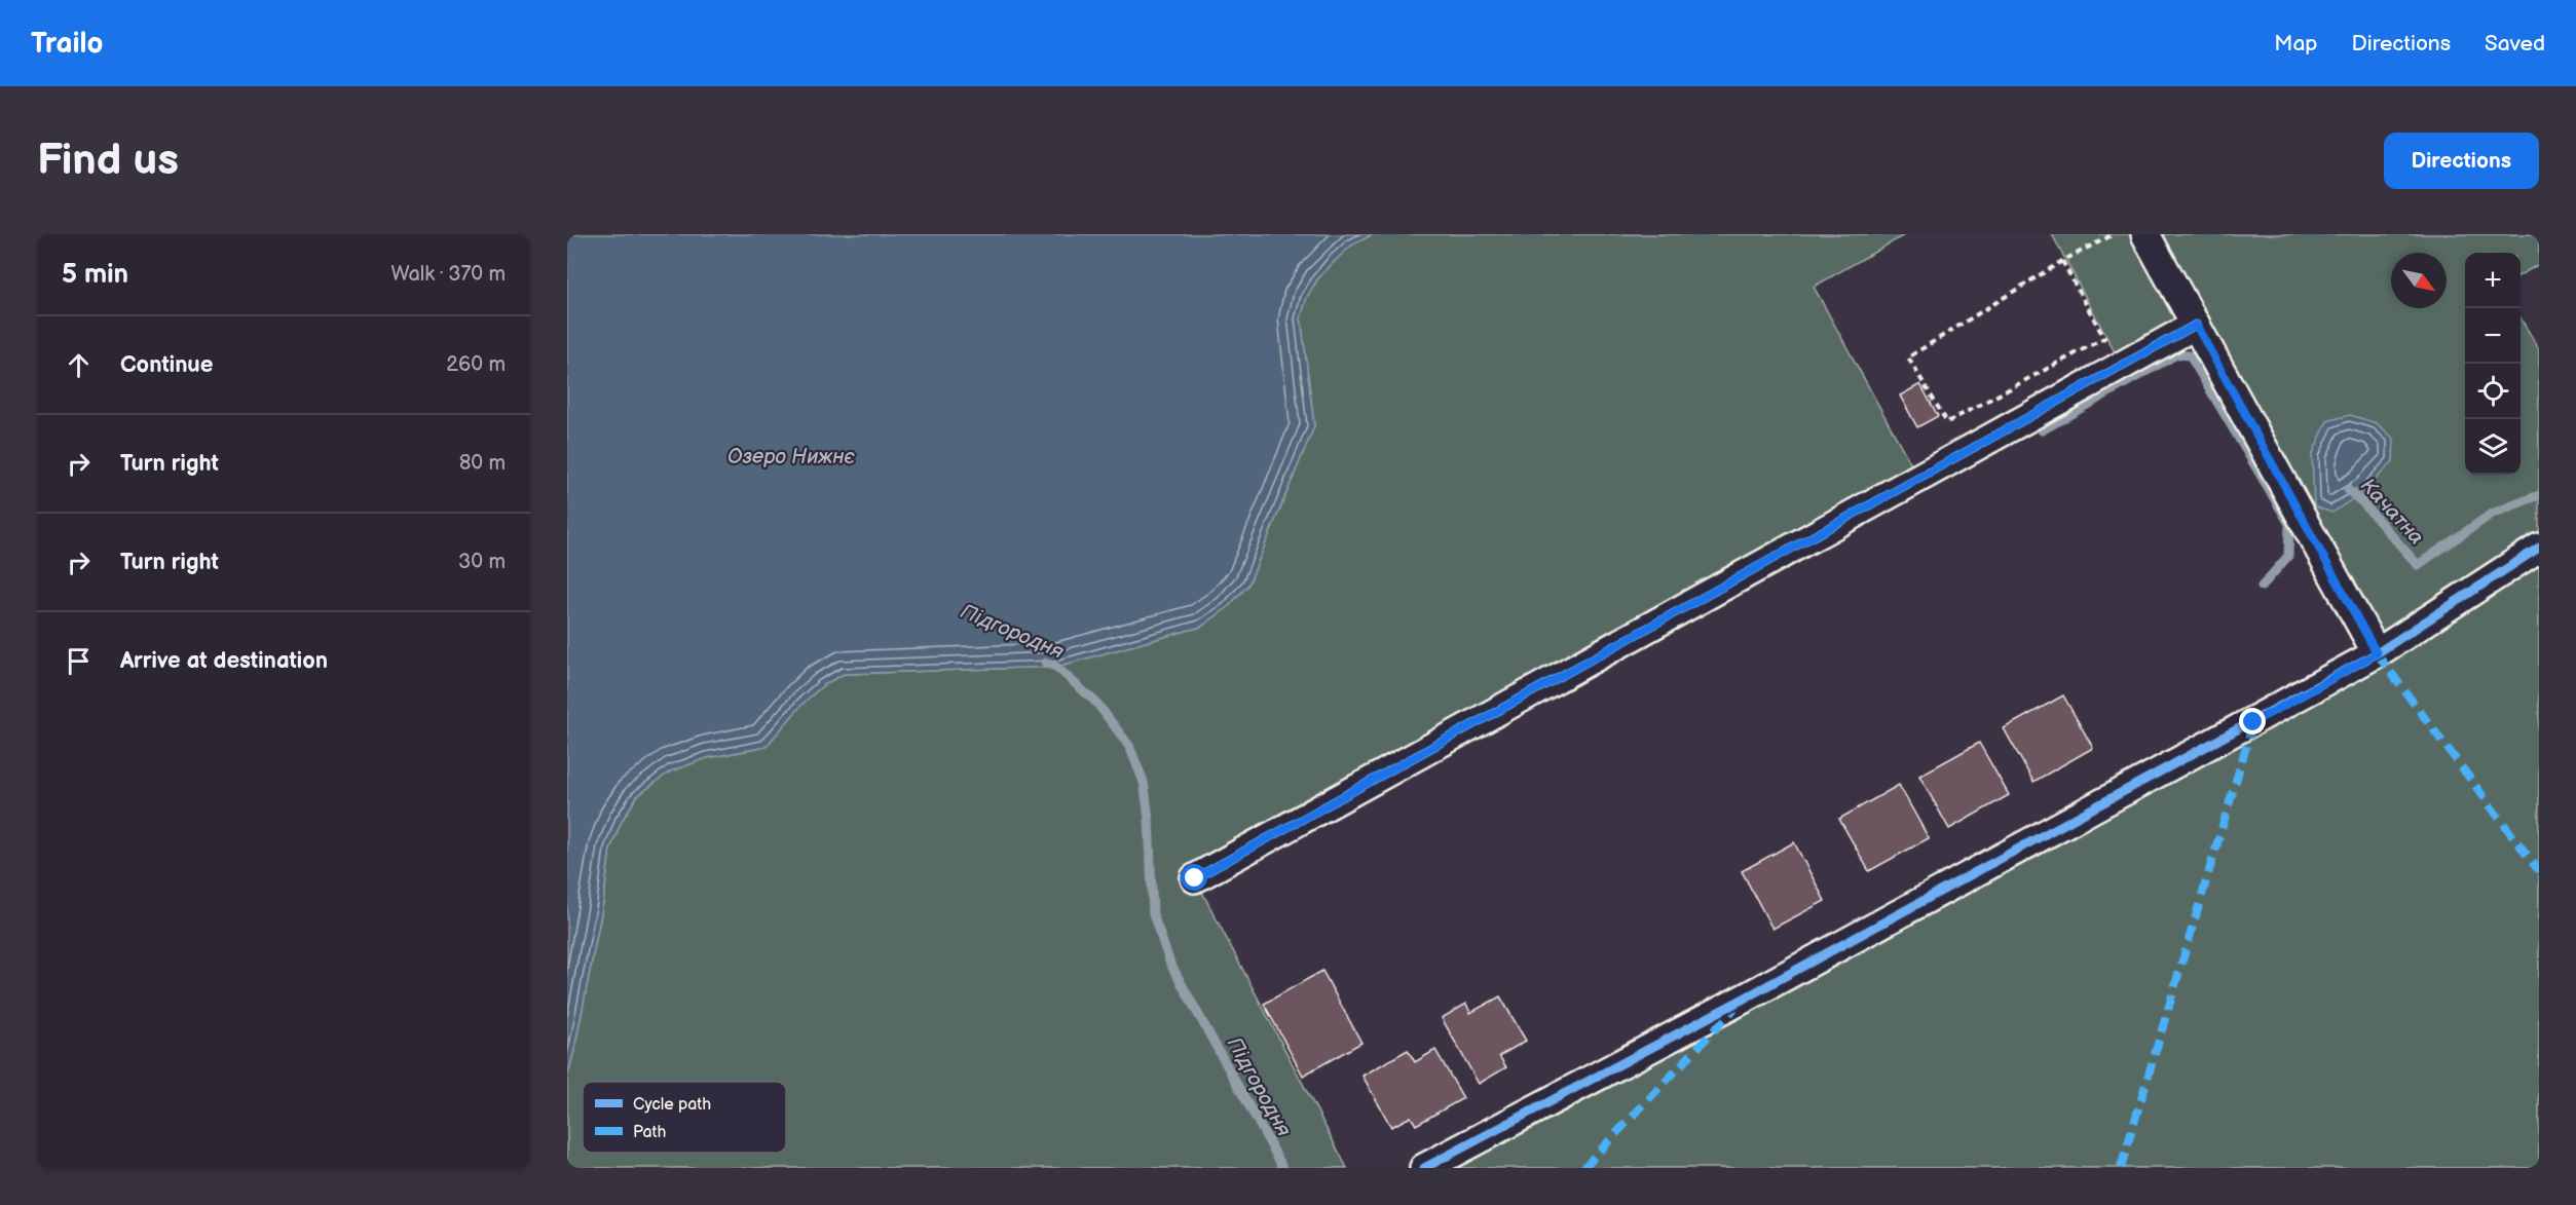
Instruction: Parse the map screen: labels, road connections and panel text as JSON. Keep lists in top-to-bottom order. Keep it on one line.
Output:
{"water":["Озеро Нижнє","Качатна","Підгородня"],"legend":["Cycle path","Path"],"north":"bottom right","page":{"header":"Trailo","nav":["Map","Directions","Saved"],"buttons":"Directions","title":"Find us","heading":["5 min","Walk · 370 m"],"map_buttons":["+","−"],"list":[["Continue","260 m"],["Turn right","80 m"],["Turn right","30 m"],"Arrive at destination"]}}
